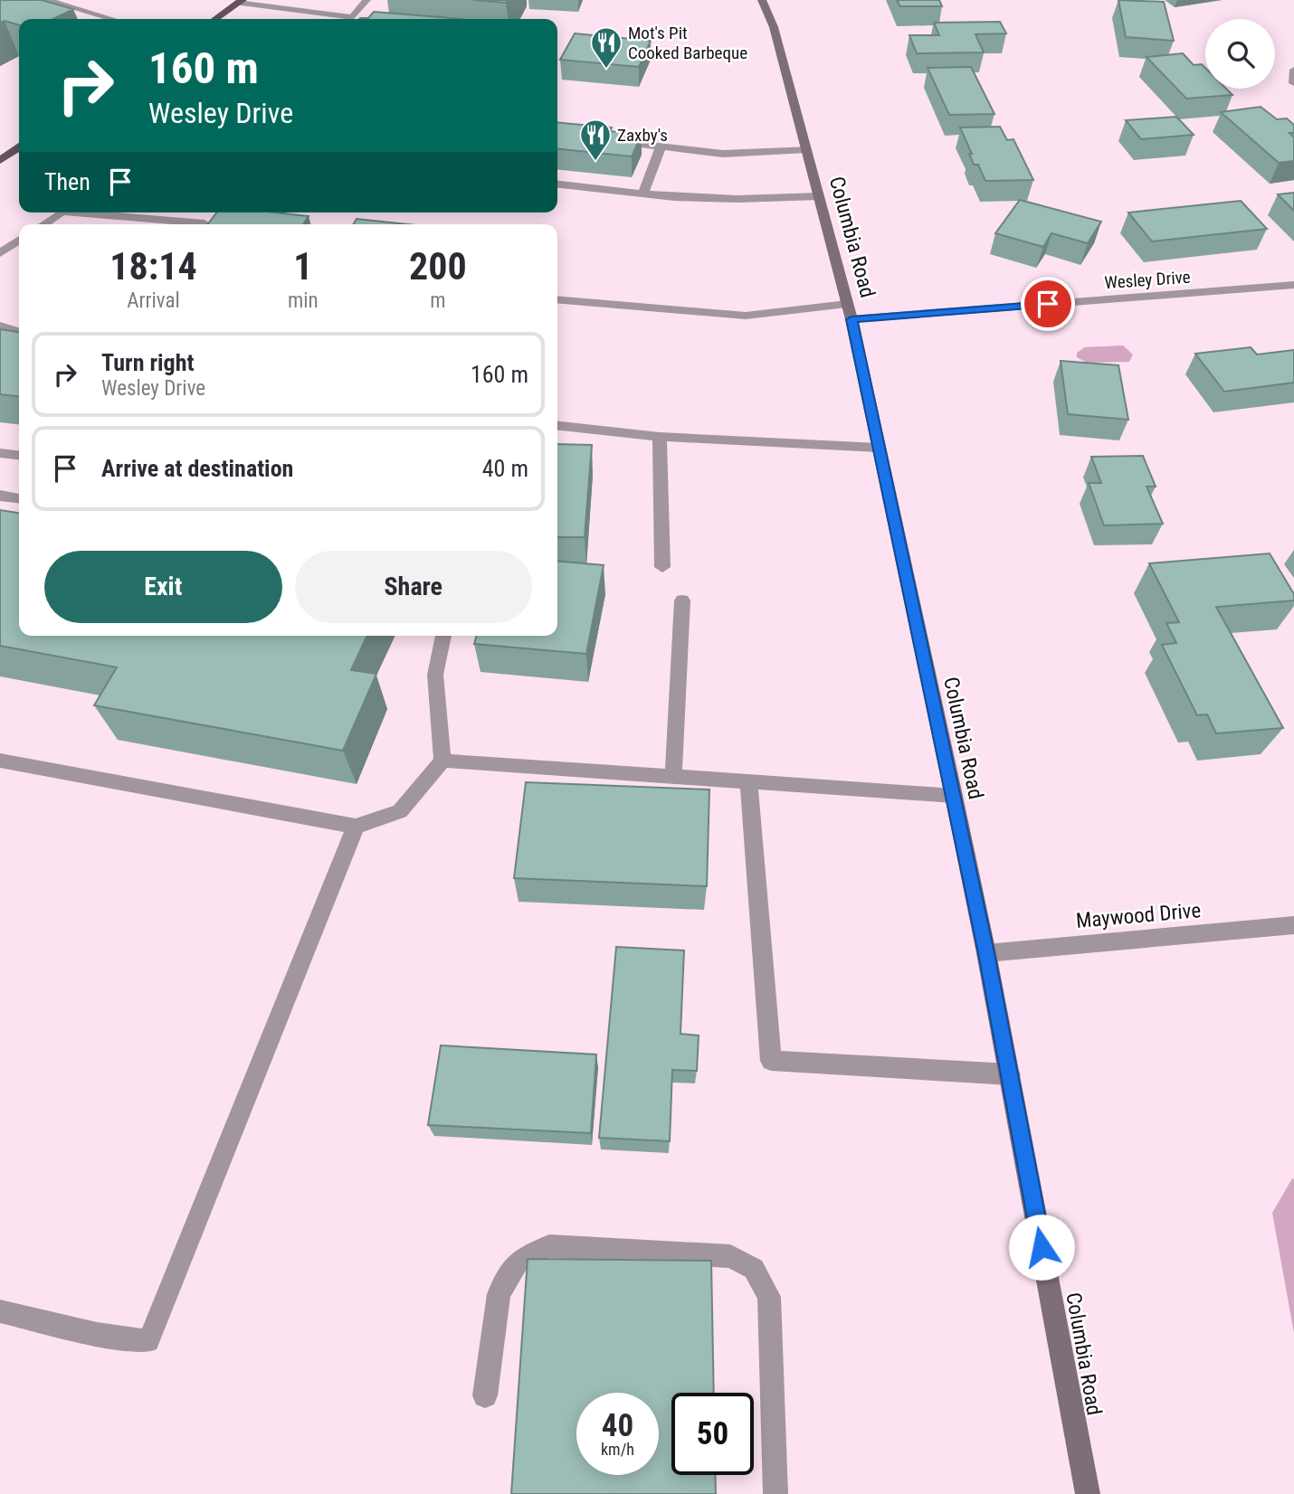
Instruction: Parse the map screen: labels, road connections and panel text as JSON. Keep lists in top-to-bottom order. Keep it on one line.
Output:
{"streets":{"main road":["Columbia Road"],"street":["Wesley Drive","Maywood Drive"]},"crossings":[["Columbia Road","Wesley Drive"],["Columbia Road","Maywood Drive"]],"places":{"restaurant":["Mot's Pit Cooked Barbeque","Zaxby's"]},"page":{"turn":["160 m","Wesley Drive"],"then":"Then","eta":["18:14","Arrival","1","min","200","m"],"list":[{"name":"Turn right","note":"Wesley Drive","value":"160 m"},{"name":"Arrive at destination","value":"40 m"}],"buttons":["Exit","Share"],"speed":"40 km/h","limit":"50"}}
